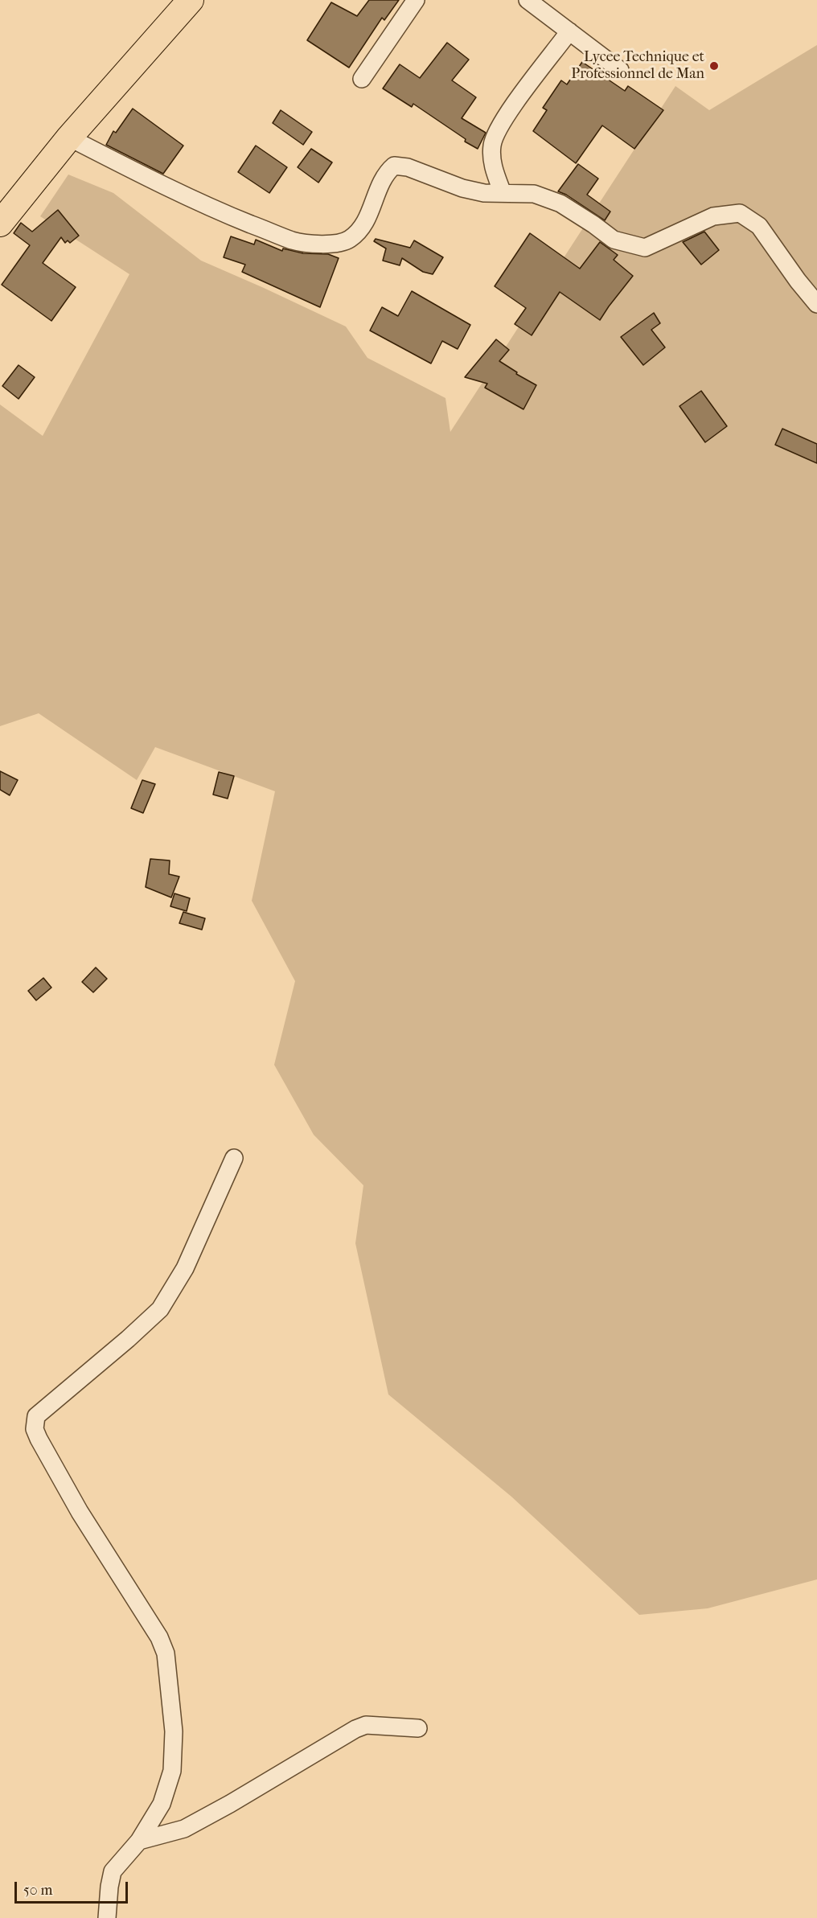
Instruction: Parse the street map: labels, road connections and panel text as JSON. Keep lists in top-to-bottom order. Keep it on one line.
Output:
{"places":["Lycee Technique et Professionnel de Man"],"scale_bar":"50 m"}
